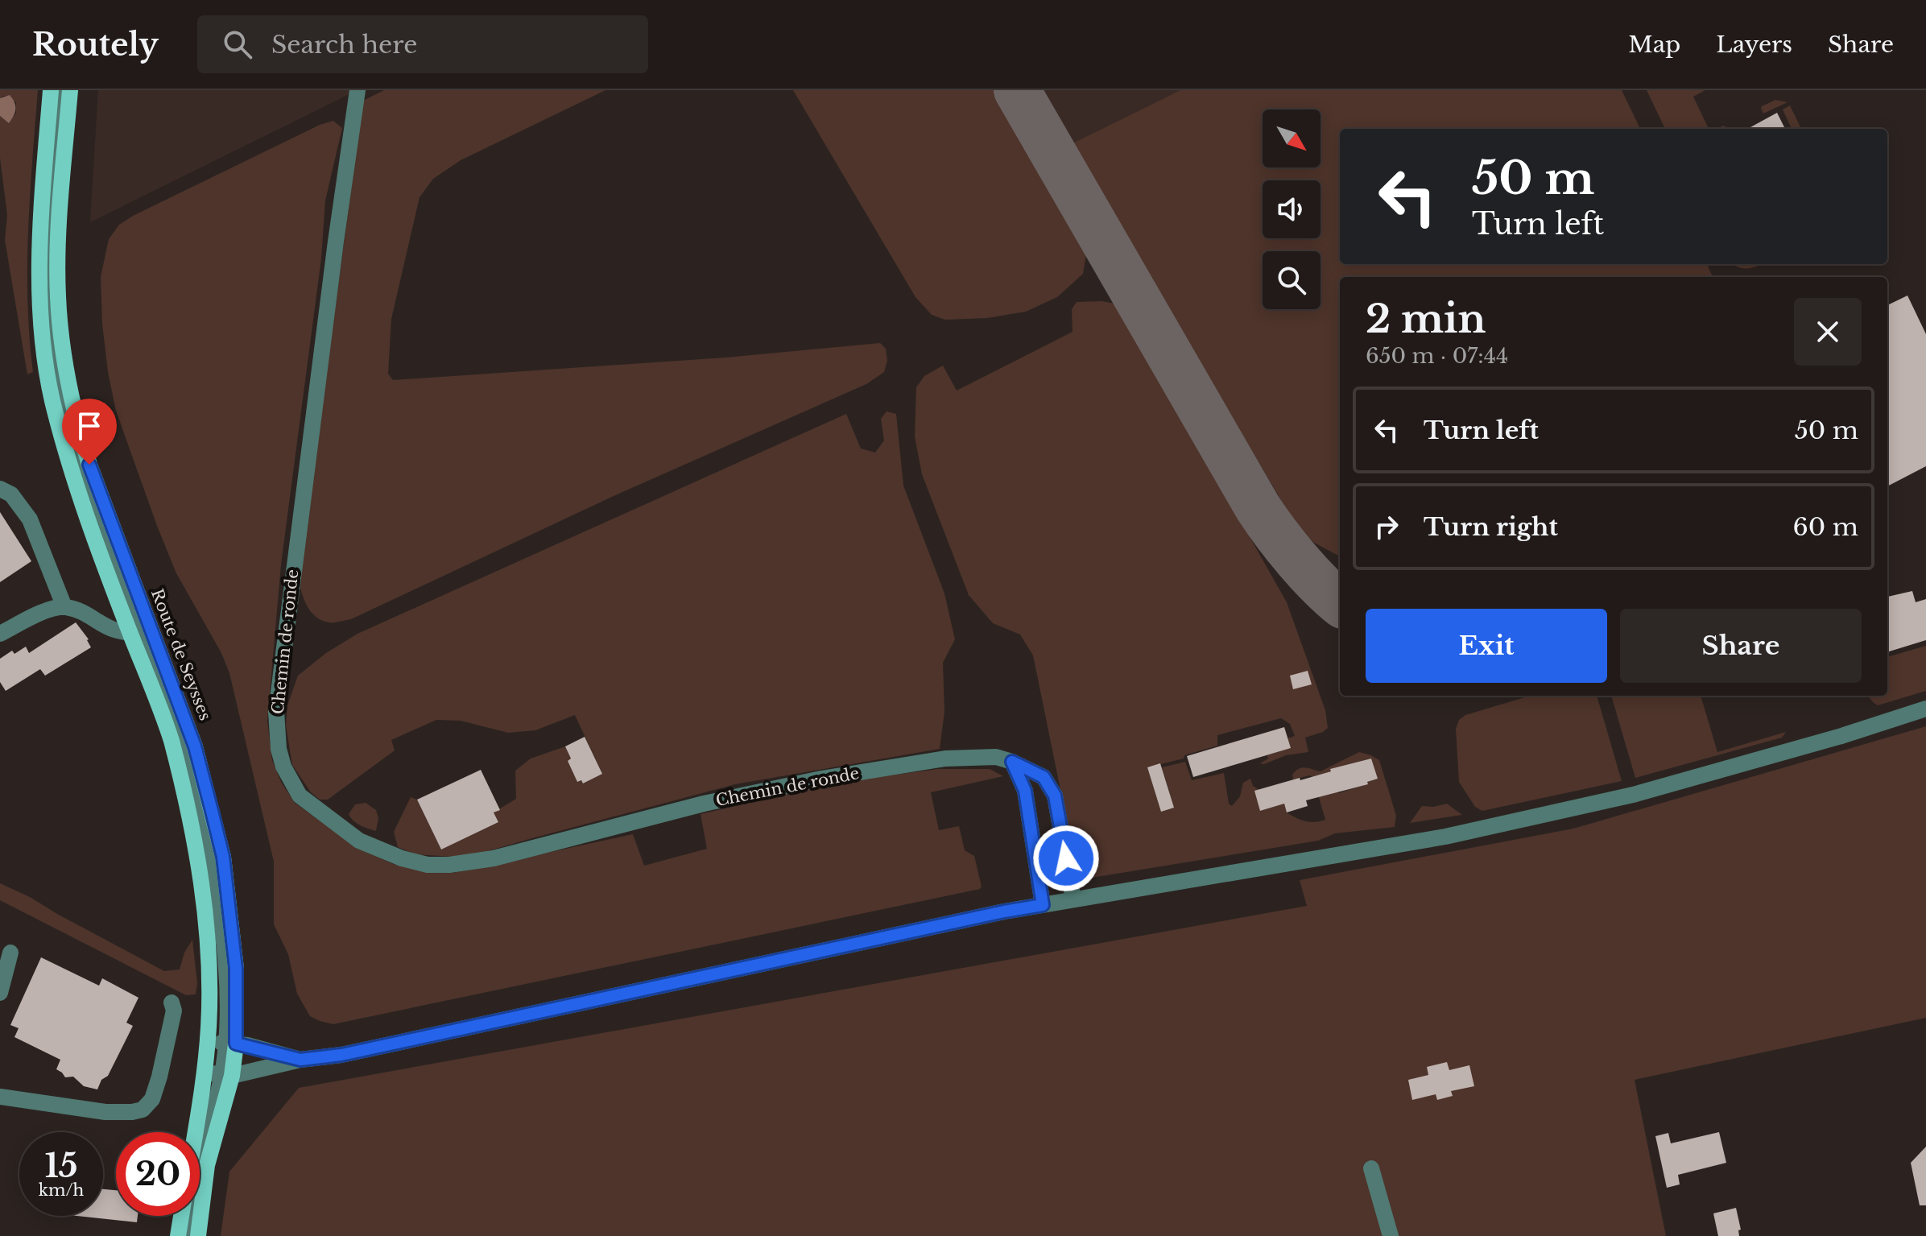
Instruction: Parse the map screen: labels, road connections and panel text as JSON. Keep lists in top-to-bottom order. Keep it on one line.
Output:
{"streets":{"main road":["Route de Seysses"],"street":["Chemin de ronde"]},"north":"bottom right","page":{"header":"Routely","search":"Search here","nav":["Map","Layers","Share"],"turn":["50 m","Turn left"],"heading":["2 min","650 m · 07:44"],"list":[{"name":"Turn left","value":"50 m"},{"name":"Turn right","value":"60 m"}],"buttons":["Exit","Share"],"speed":"15 km/h","limit":"20"}}
